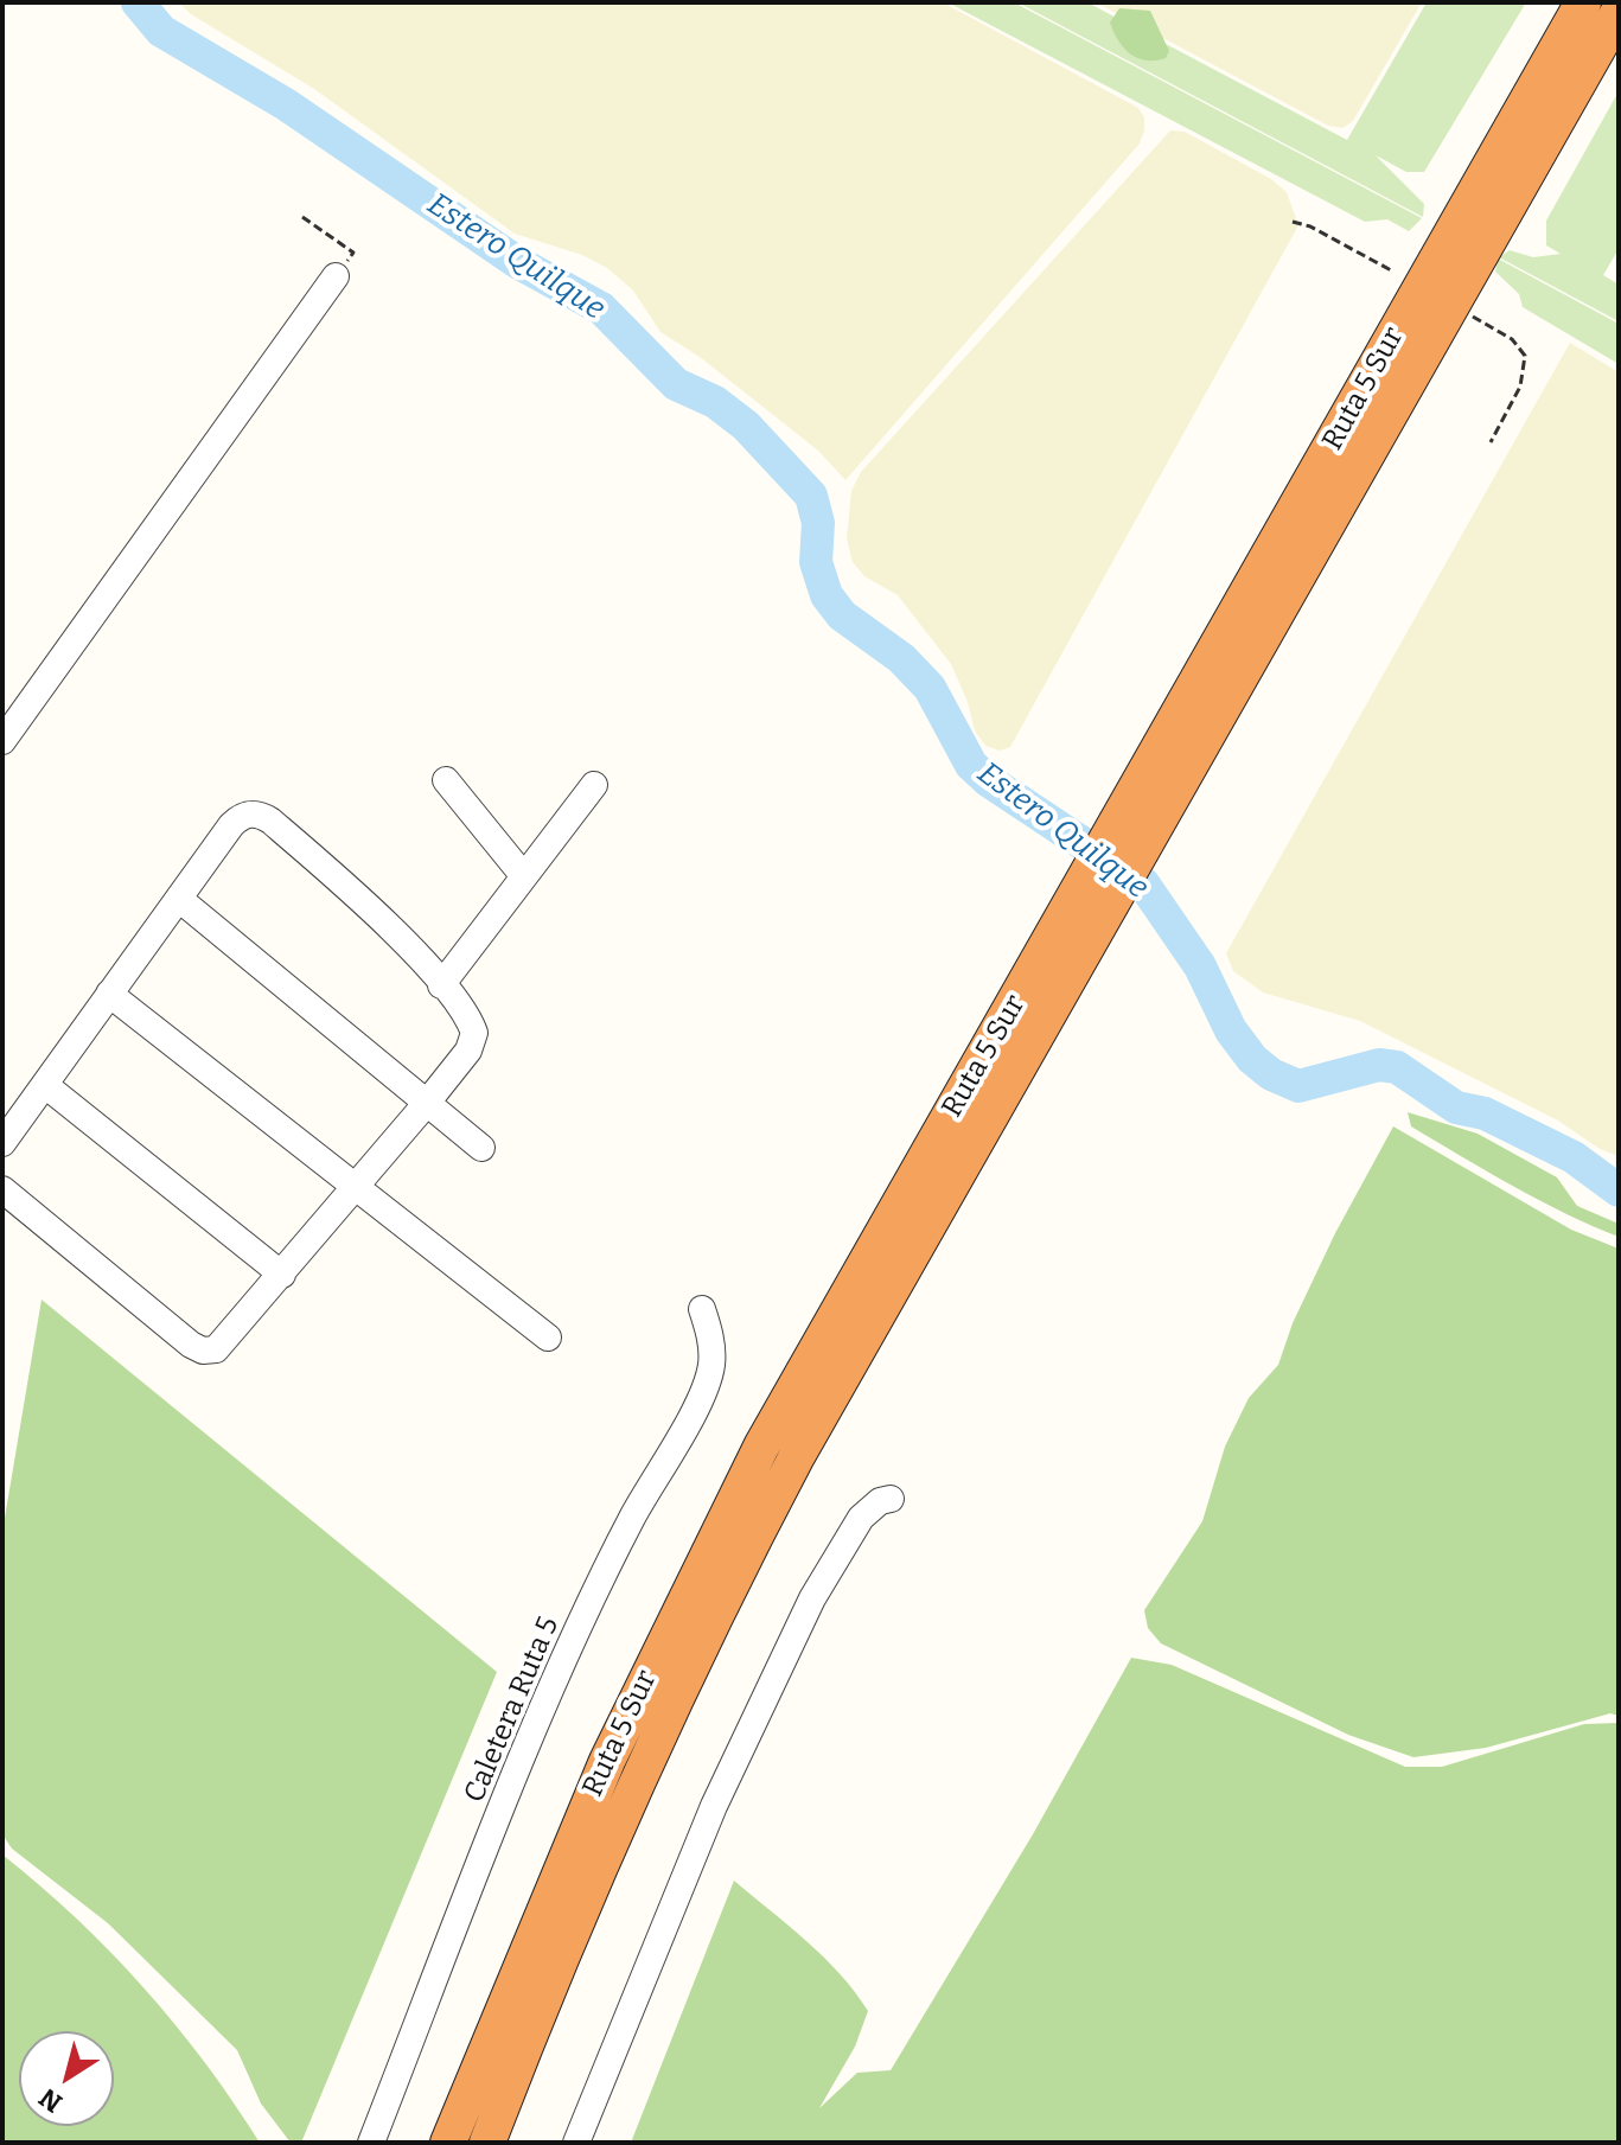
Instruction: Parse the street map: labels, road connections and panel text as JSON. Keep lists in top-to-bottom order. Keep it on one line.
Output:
{"streets":{"highway":["Ruta 5 Sur"],"street":["Caletera Ruta 5"]},"water":["Estero Quilque"],"north":"bottom left"}
